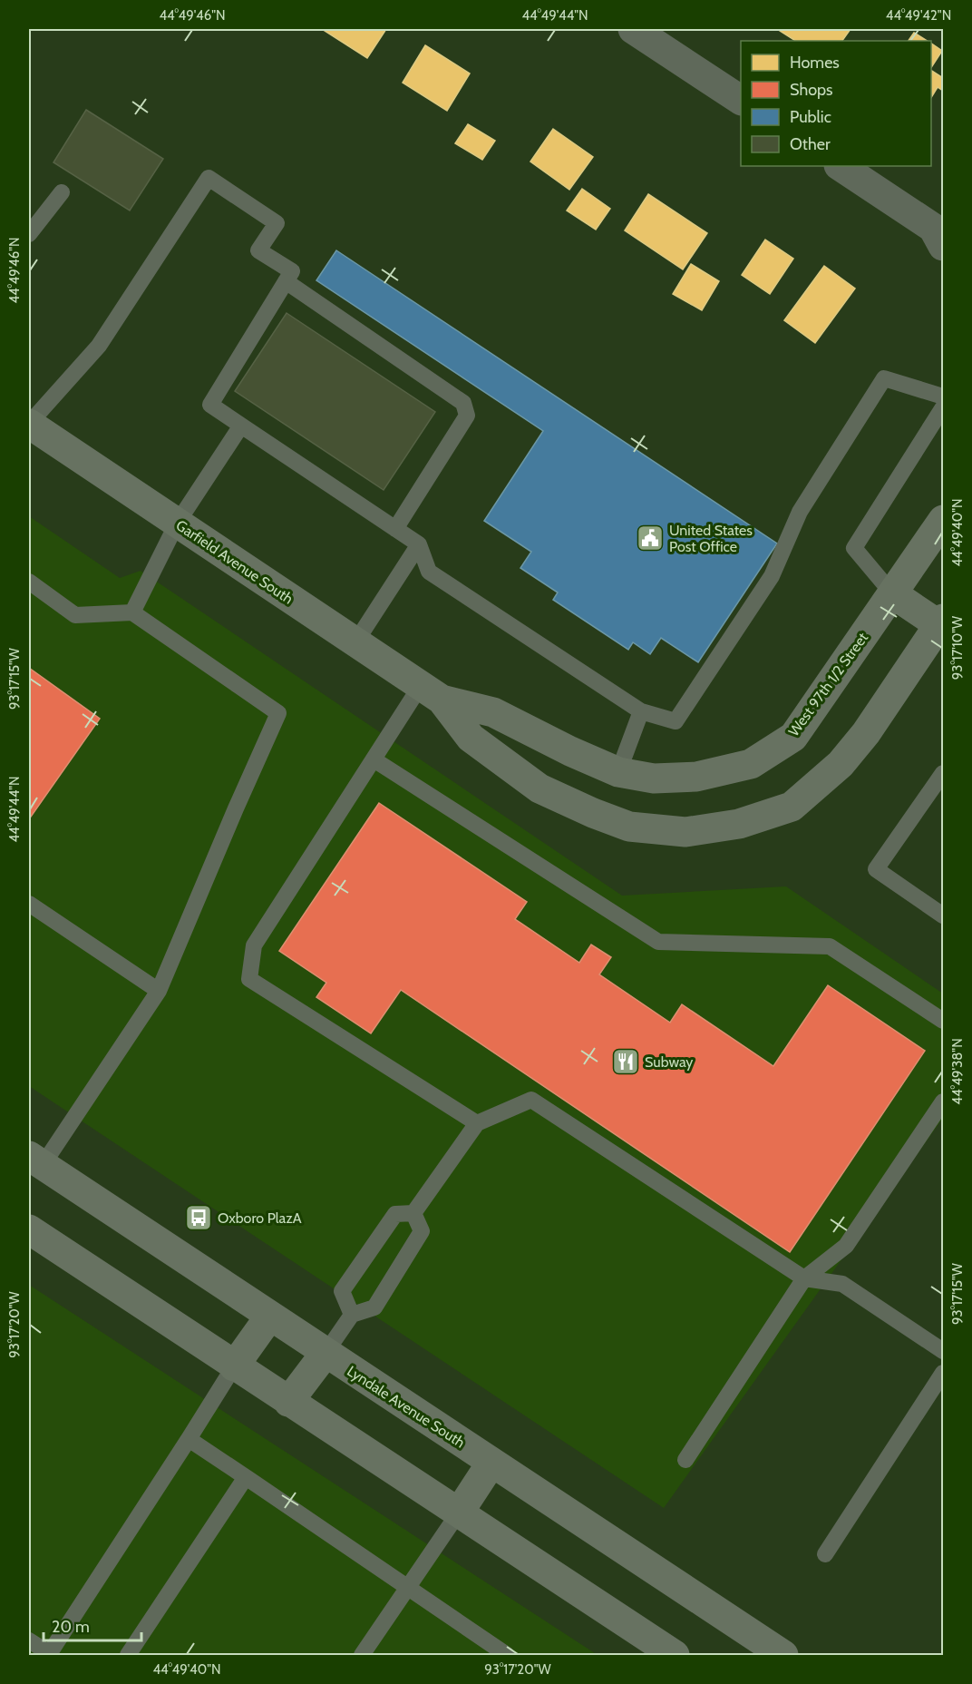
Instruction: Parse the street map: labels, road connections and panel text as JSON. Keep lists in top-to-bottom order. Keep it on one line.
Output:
{"streets":{"main road":["Garfield Avenue South","West 97th 1/2 Street","Lyndale Avenue South"]},"crossings":[["Garfield Avenue South","West 97th 1/2 Street"]],"places":{"public building":["United States Post Office"],"restaurant":["Subway"],"bus stop":["Oxboro PlazA"]},"legend":["Homes","Shops","Public","Other"],"scale_bar":"20 m","coordinates":["44°49'46\"N","44°49'44\"N","44°49'42\"N","44°49'40\"N","93°17'10\"W","93°17'15\"W","44°49'38\"N","93°17'20\"W"]}
